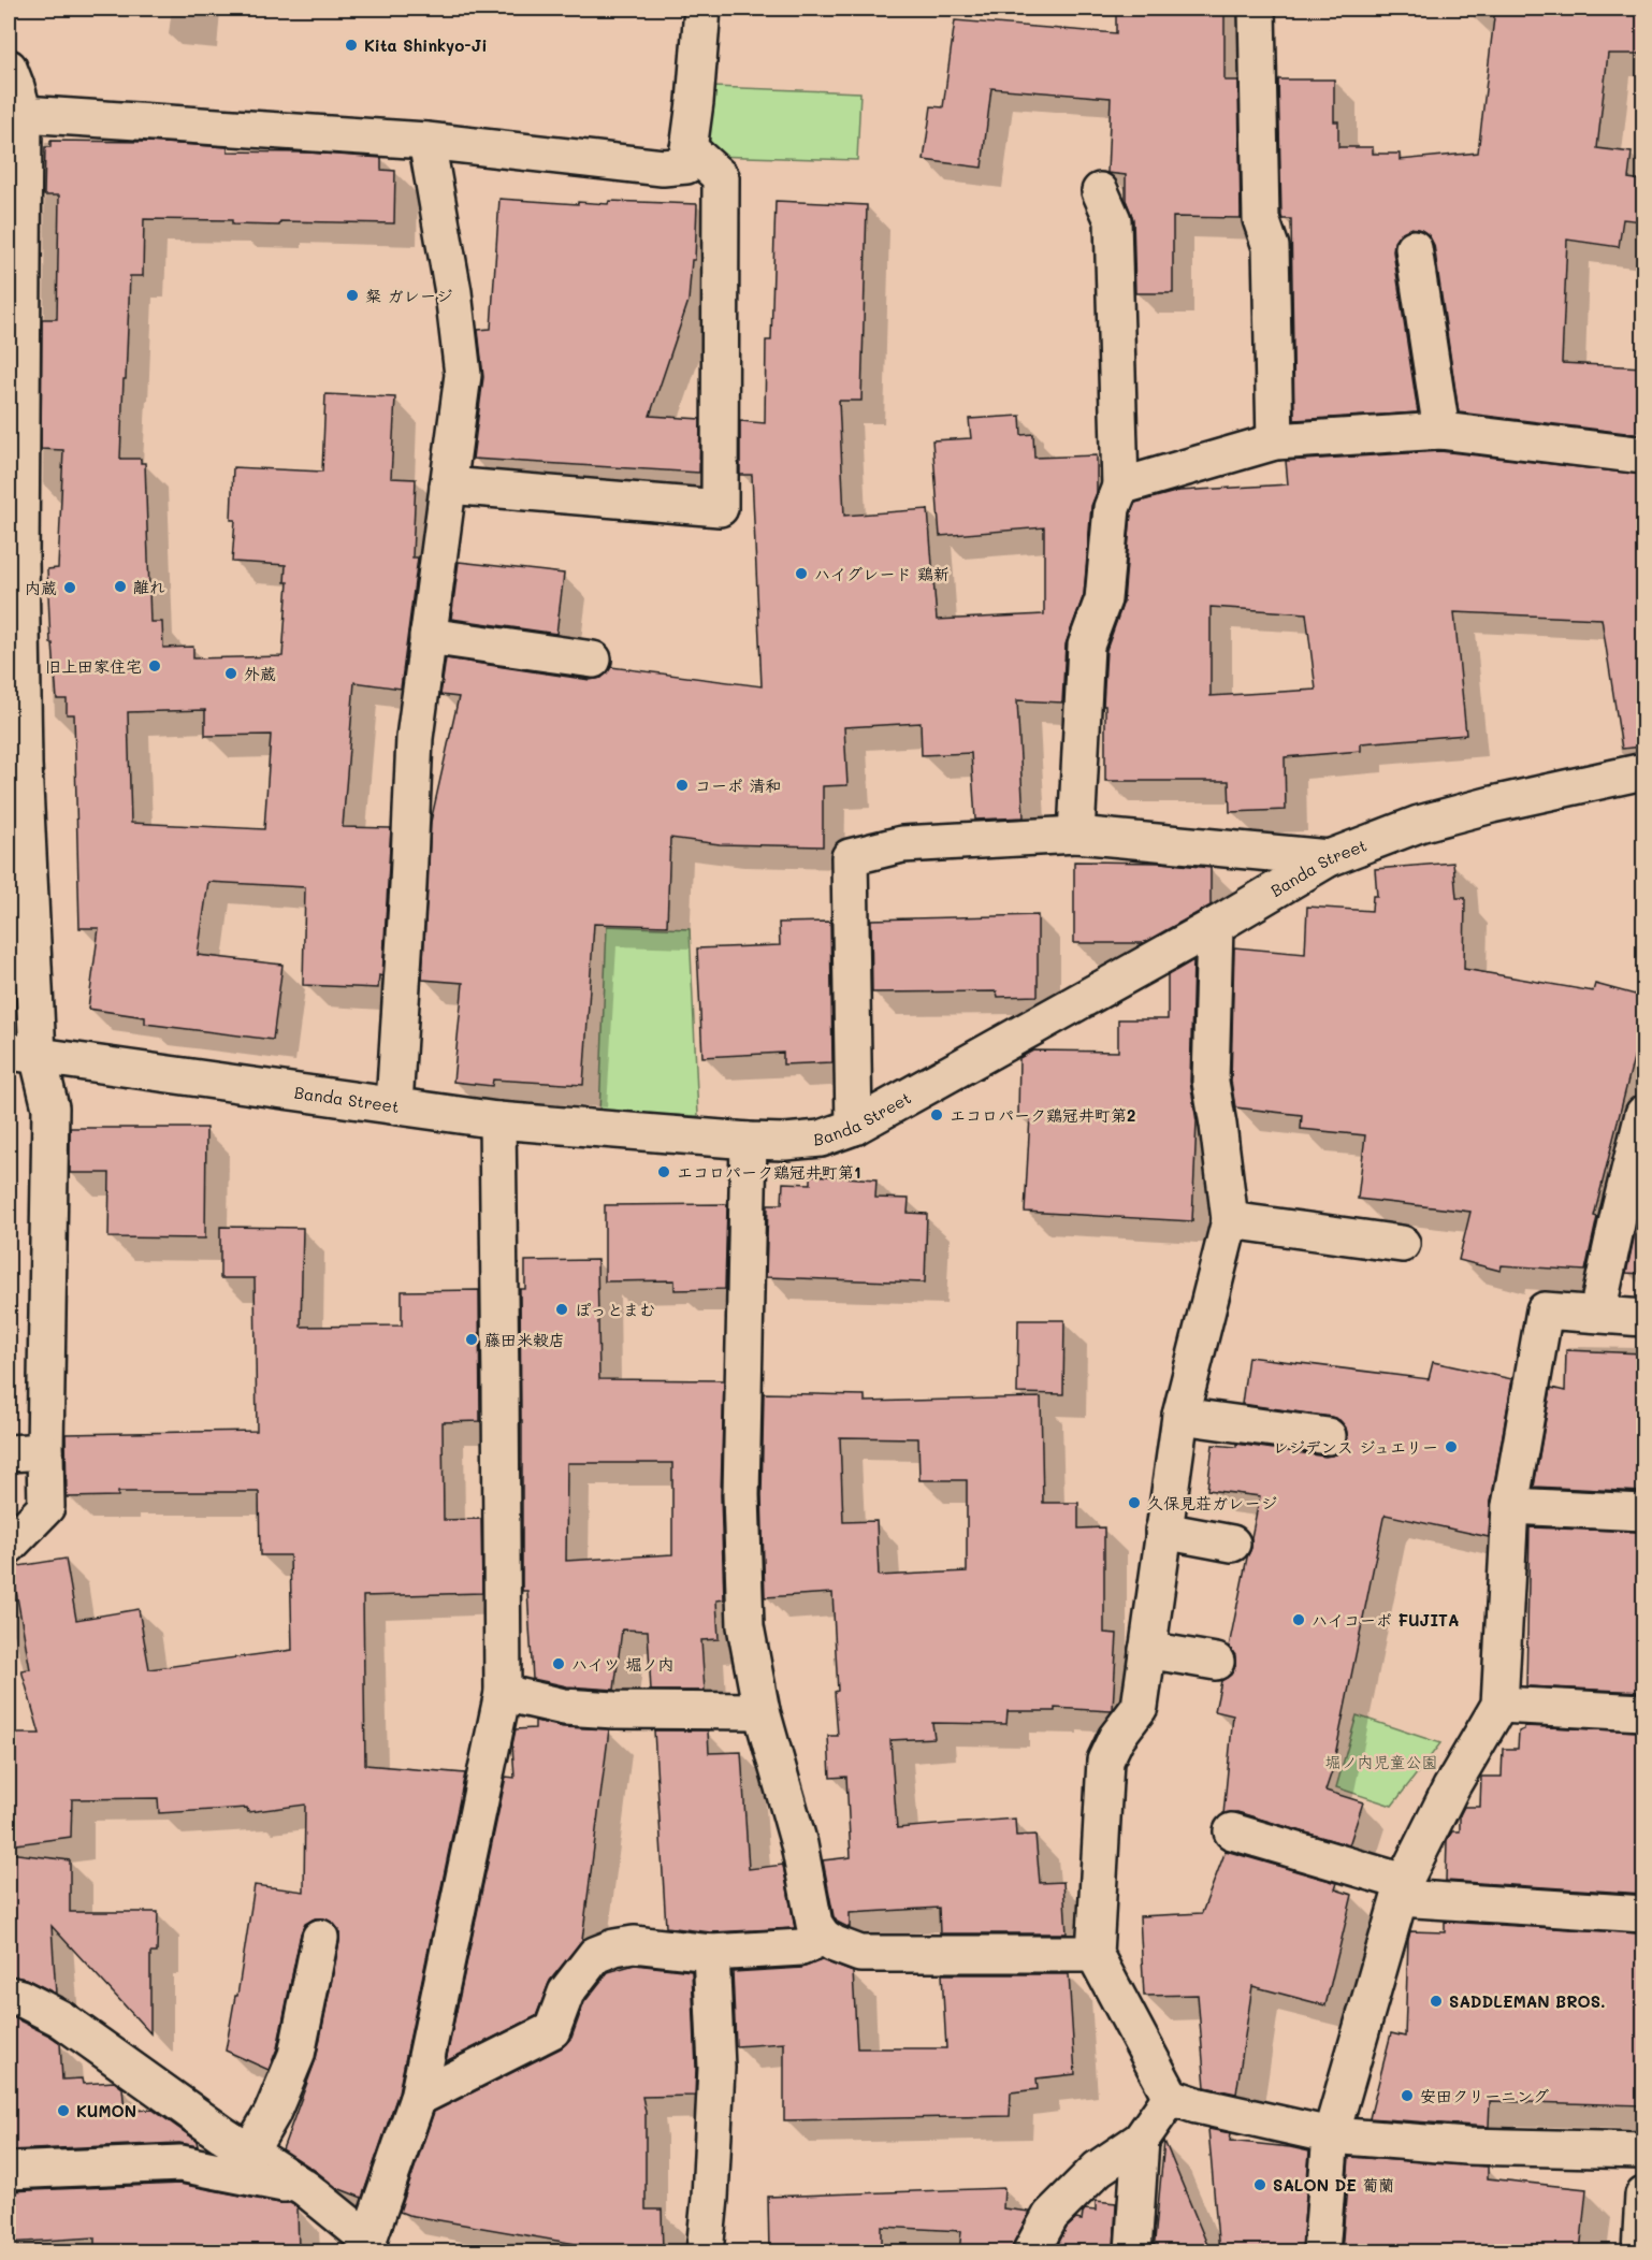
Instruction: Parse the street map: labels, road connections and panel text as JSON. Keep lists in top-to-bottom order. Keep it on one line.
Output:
{"streets":{"street":["Banda Street"]},"parks":["堀ノ内児童公園"],"places":["Kita Shinkyo-Ji","粲 ガレージ","ハイグレード 鶏新","離れ","内蔵","旧上田家住宅","外蔵","コーポ 清和","エコロパーク鶏冠井町第2","エコロパーク鶏冠井町第1","ぽっとまむ","藤田米穀店","レジデンス ジュエリー","久保見荘ガレージ","ハイコーポ FUJITA","ハイツ 堀ノ内","SADDLEMAN BROS.","安田クリーニング","KUMON","SALON DE 葡蘭"]}
